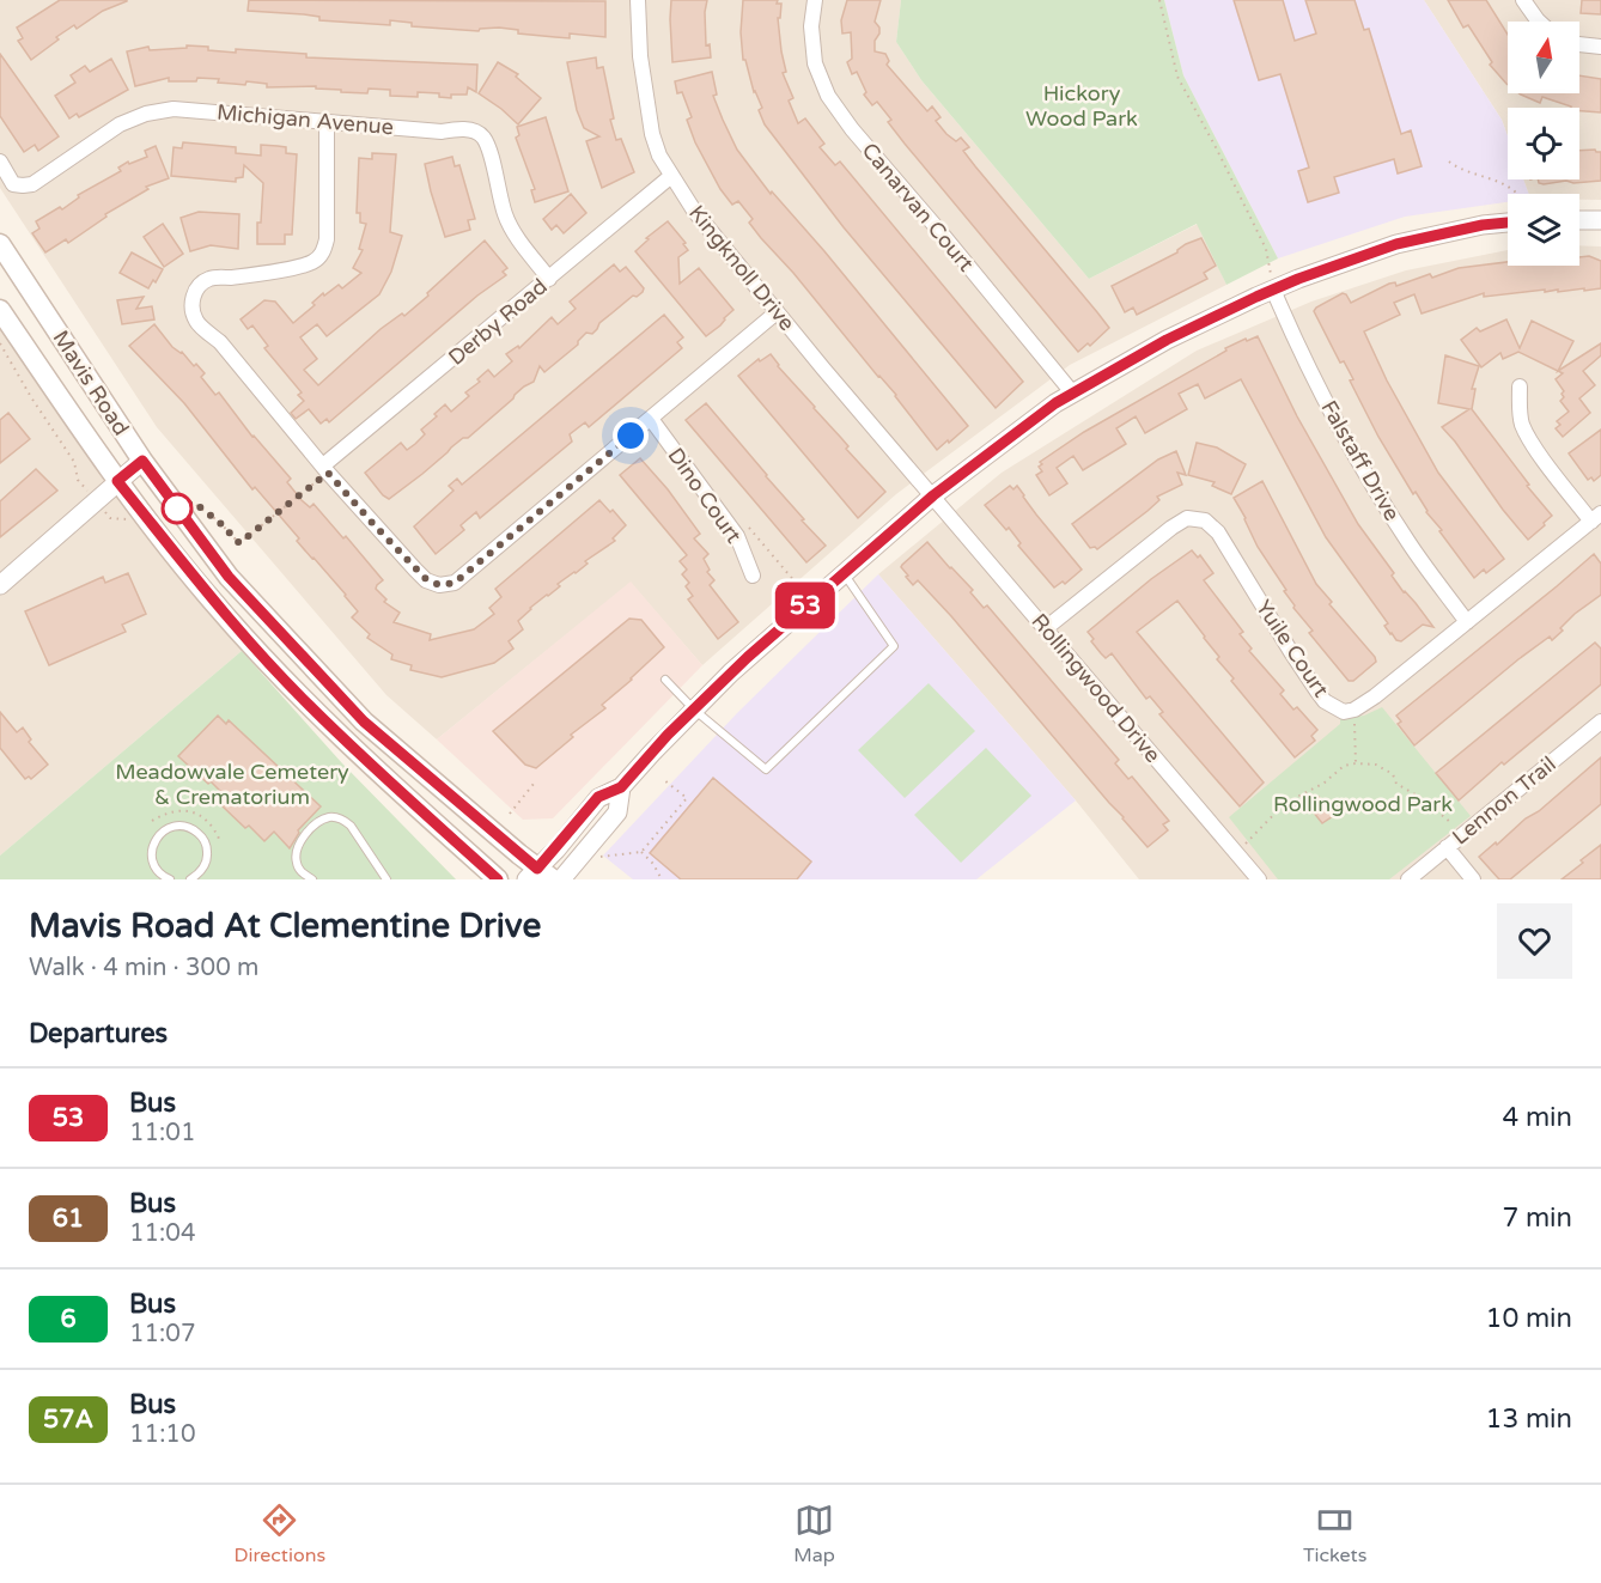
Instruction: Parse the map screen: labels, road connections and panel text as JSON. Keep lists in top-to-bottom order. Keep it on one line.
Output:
{"streets":{"main road":["Mavis Road"],"street":["Michigan Avenue","Canarvan Court","Kingknoll Drive","Derby Road","Falstaff Drive","Dino Court","Yuile Court","Rollingwood Drive","Lennon Trail"]},"crossings":[["Michigan Avenue","Derby Road"],["Kingknoll Drive","Derby Road"],["Kingknoll Drive","Rollingwood Drive"],["Falstaff Drive","Yuile Court"],["Yuile Court","Rollingwood Drive"]],"parks":["Hickory Wood Park","Meadowvale Cemetery & Crematorium","Rollingwood Park"],"lines":["bus line 53"],"north":"top","page":{"on_map":"53","heading":[["Mavis Road At Clementine Drive","Walk · 4 min · 300 m"],"Departures"],"list":[{"mark":"53","name":"Bus","note":"11:01","value":"4 min"},{"mark":"61","name":"Bus","note":"11:04","value":"7 min"},{"mark":"6","name":"Bus","note":"11:07","value":"10 min"},{"mark":"57A","name":"Bus","note":"11:10","value":"13 min"}],"tabs":["Directions","Map","Tickets"]}}
